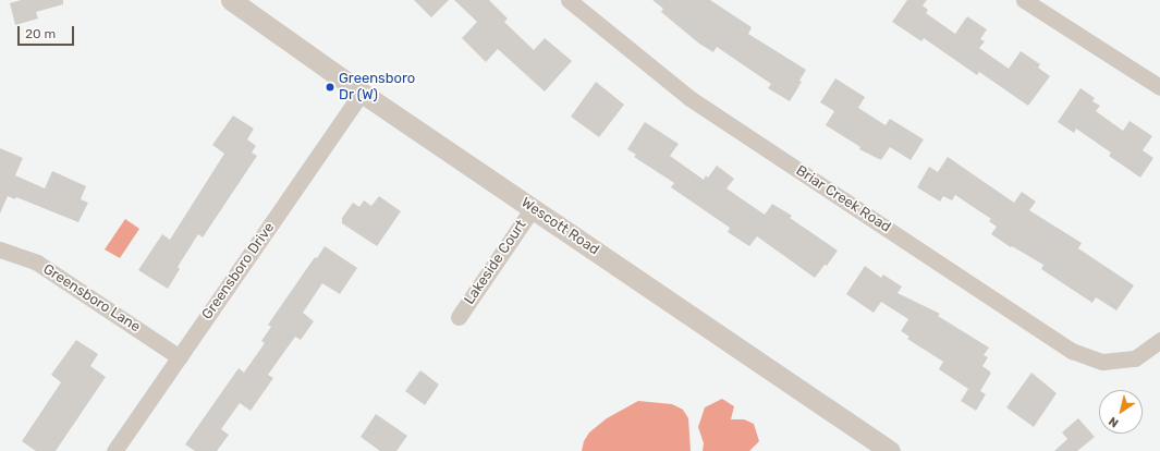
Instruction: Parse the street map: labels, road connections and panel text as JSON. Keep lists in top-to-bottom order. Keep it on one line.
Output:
{"streets":{"street":["Briar Creek Road","Wescott Road","Lakeside Court","Greensboro Drive","Greensboro Lane"]},"crossings":[["Wescott Road","Lakeside Court"],["Wescott Road","Greensboro Drive"],["Greensboro Drive","Greensboro Lane"]],"places":["Greensboro Dr (W)"],"scale_bar":"20 m","north":"bottom left"}
